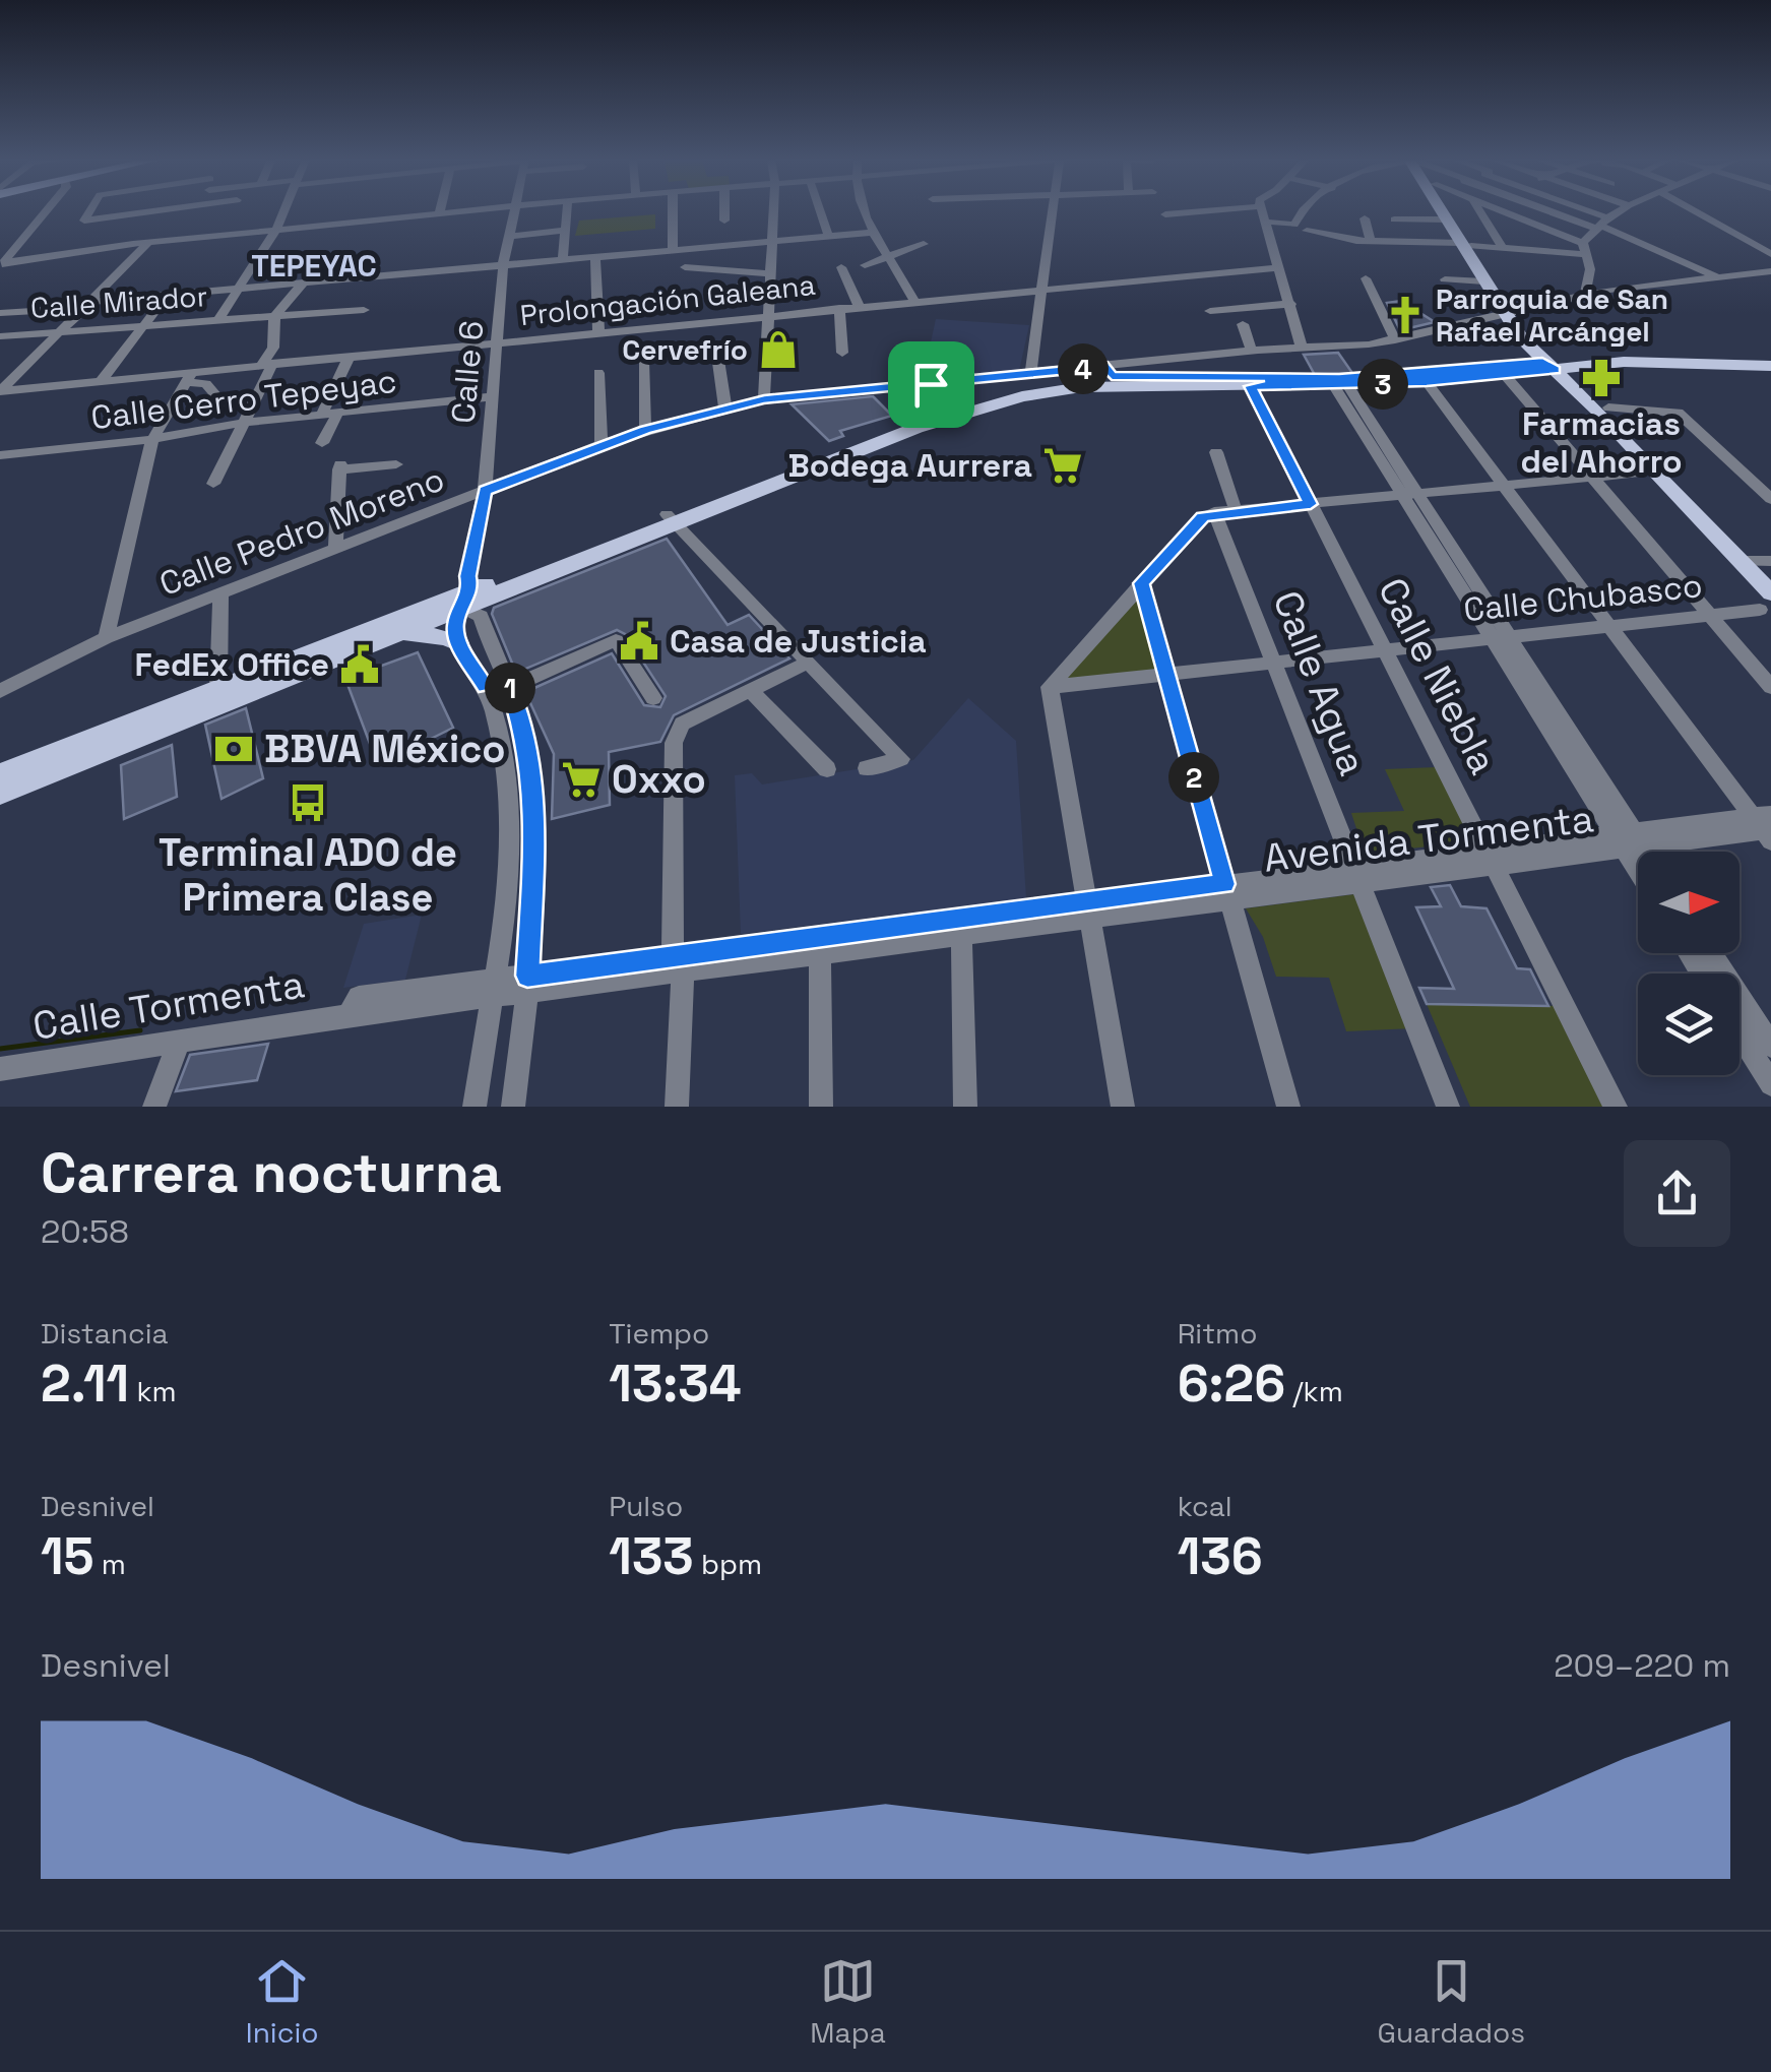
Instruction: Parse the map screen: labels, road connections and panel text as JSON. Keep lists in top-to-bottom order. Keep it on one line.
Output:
{"streets":{"street":["Prolongación Galeana","Calle Mirador","Calle 6","Calle Cerro Tepeyac","Calle Pedro Moreno","Calle Chubasco","Calle Niebla","Calle Agua","Avenida Tormenta","Calle Tormenta"]},"crossings":[["Prolongación Galeana","Calle 6"],["Calle 6","Calle Cerro Tepeyac"],["Calle 6","Calle Pedro Moreno"],["Calle Chubasco","Calle Niebla"],["Calle Chubasco","Calle Agua"],["Calle Niebla","Avenida Tormenta"],["Calle Agua","Avenida Tormenta"],["Avenida Tormenta","Calle Tormenta"]],"districts":["TEPEYAC"],"places":{"church":["Parroquia de San Rafael Arcángel"],"shop":["Cervefrío"],"pharmacy":["Farmacias del Ahorro"],"supermarket":["Bodega Aurrera","Oxxo"],"public building":["Casa de Justicia","FedEx Office"],"bank":["BBVA México"],"bus stop":["Terminal ADO de Primera Clase"]},"north":"right","page":{"pins":["4","3","1","2"],"heading":["Carrera nocturna","20:58"],"stats":[["Distancia","2.11 km"],["Tiempo","13:34"],["Ritmo","6:26 /km"],["Desnivel","15 m"],["Pulso","133 bpm"],["kcal","136"]],"chart":["Desnivel","209–220 m"],"tabs":["Inicio","Mapa","Guardados"]}}
